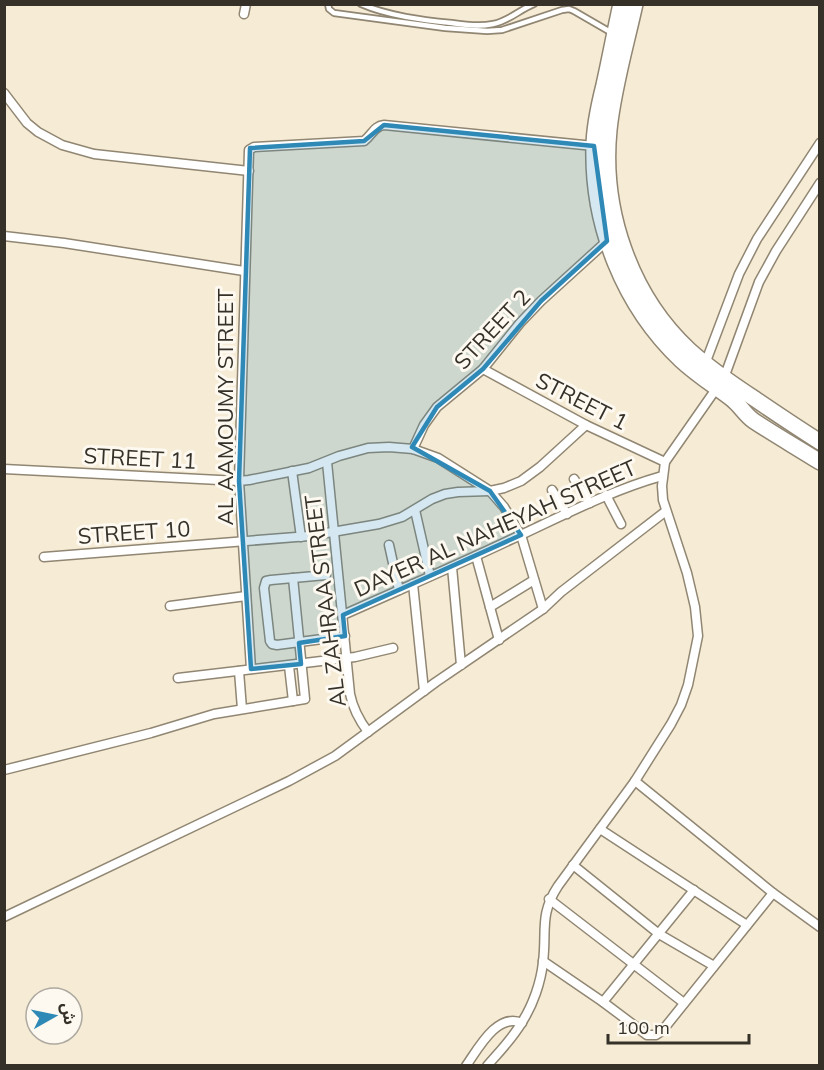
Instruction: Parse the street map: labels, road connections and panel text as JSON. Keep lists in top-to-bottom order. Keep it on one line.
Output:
{"streets":{"street":["STREET 2","STREET 1","AL AAMOUMY STREET","STREET 11","DAYER AL NAHEYAH STREET","STREET 10","AL ZAHRAA STREET"]},"crossings":[["STREET 2","STREET 1"],["STREET 2","STREET 11"],["STREET 1","STREET 10"],["AL AAMOUMY STREET","STREET 11"],["AL AAMOUMY STREET","STREET 10"],["STREET 11","DAYER AL NAHEYAH STREET"],["STREET 11","STREET 10"],["STREET 11","AL ZAHRAA STREET"],["DAYER AL NAHEYAH STREET","AL ZAHRAA STREET"],["STREET 10","AL ZAHRAA STREET"]],"scale_bar":"100 m","north":"right"}
